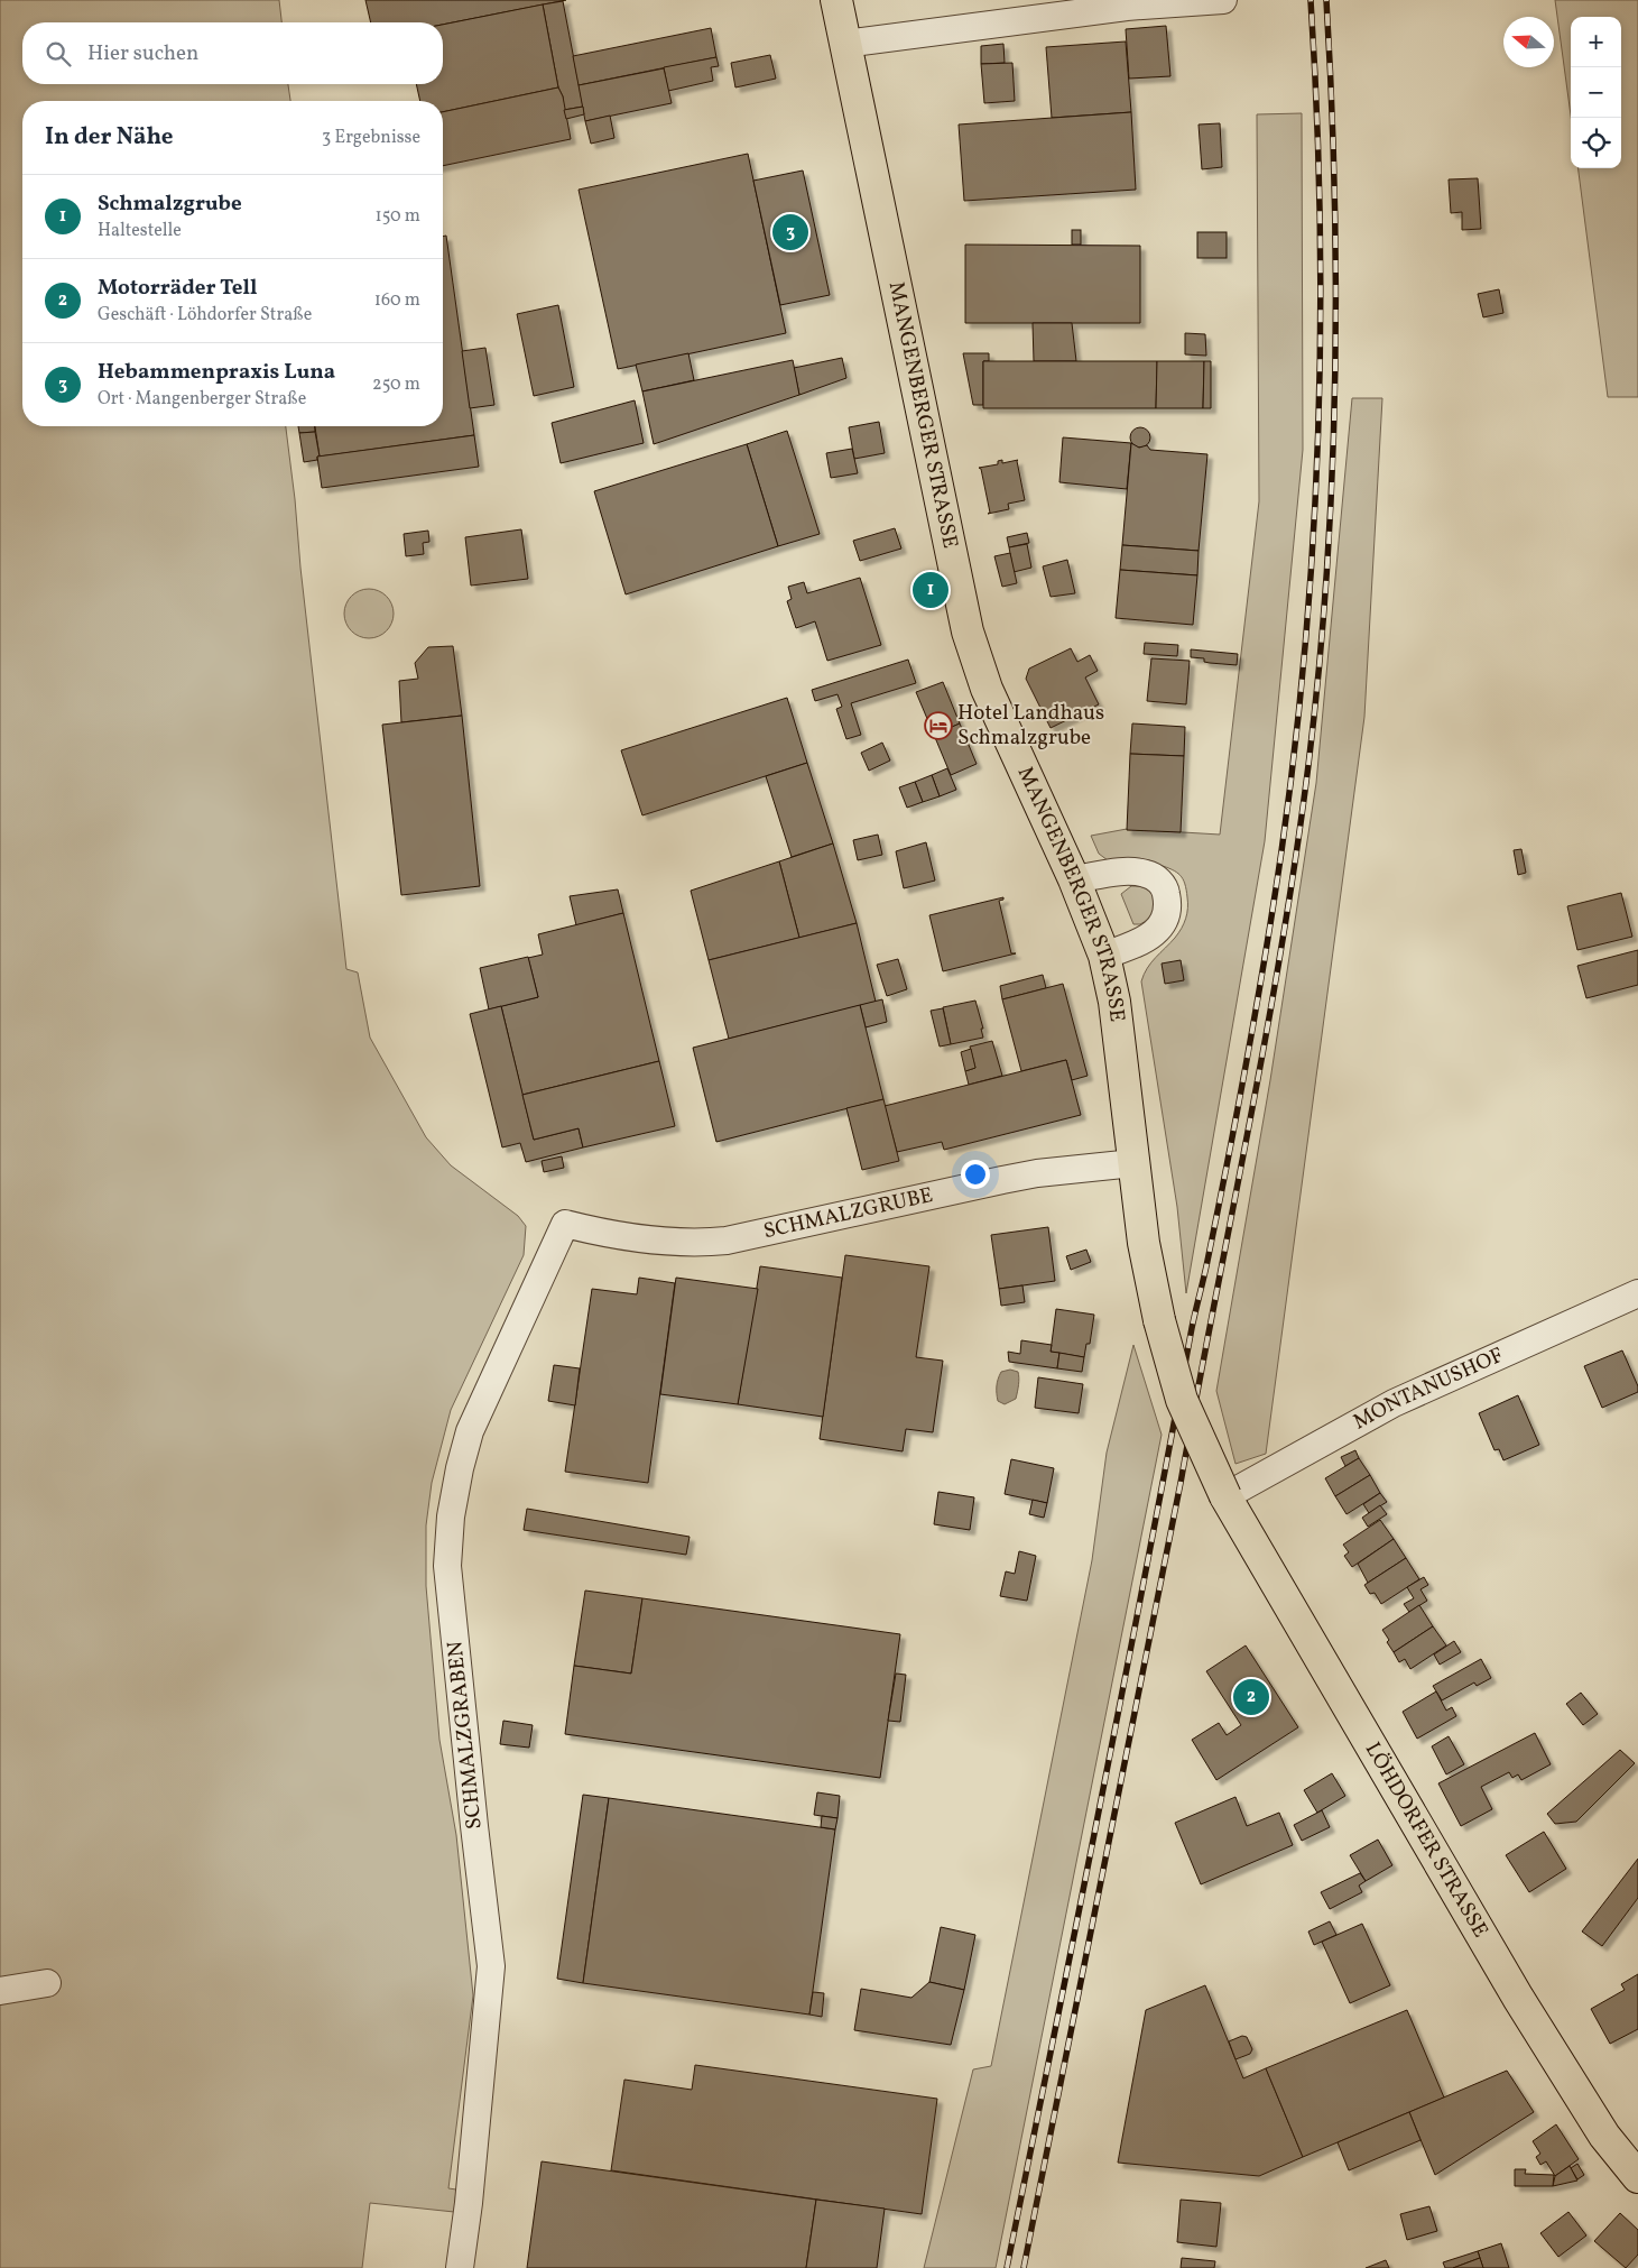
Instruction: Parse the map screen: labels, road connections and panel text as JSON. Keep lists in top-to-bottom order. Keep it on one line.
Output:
{"streets":{"main road":["MANGENBERGER STRASSE","LÖHDORFER STRASSE"],"street":["SCHMALZGRUBE","MONTANUSHOF","SCHMALZGRABEN"]},"crossings":[["MANGENBERGER STRASSE","SCHMALZGRUBE"],["MANGENBERGER STRASSE","MONTANUSHOF"],["MANGENBERGER STRASSE","LÖHDORFER STRASSE"],["SCHMALZGRUBE","SCHMALZGRABEN"],["MONTANUSHOF","LÖHDORFER STRASSE"]],"places":{"hotel":["Hotel Landhaus Schmalzgrube"]},"north":"left","page":{"map_buttons":["+","−"],"search":"Hier suchen","heading":["In der Nähe","3 Ergebnisse"],"list":[{"mark":"1","name":"Schmalzgrube","note":"Haltestelle","value":"150 m"},{"mark":"2","name":"Motorräder Tell","note":"Geschäft · Löhdorfer Straße","value":"160 m"},{"mark":"3","name":"Hebammenpraxis Luna","note":"Ort · Mangenberger Straße","value":"250 m"}],"pins":["3","1","2"]}}
